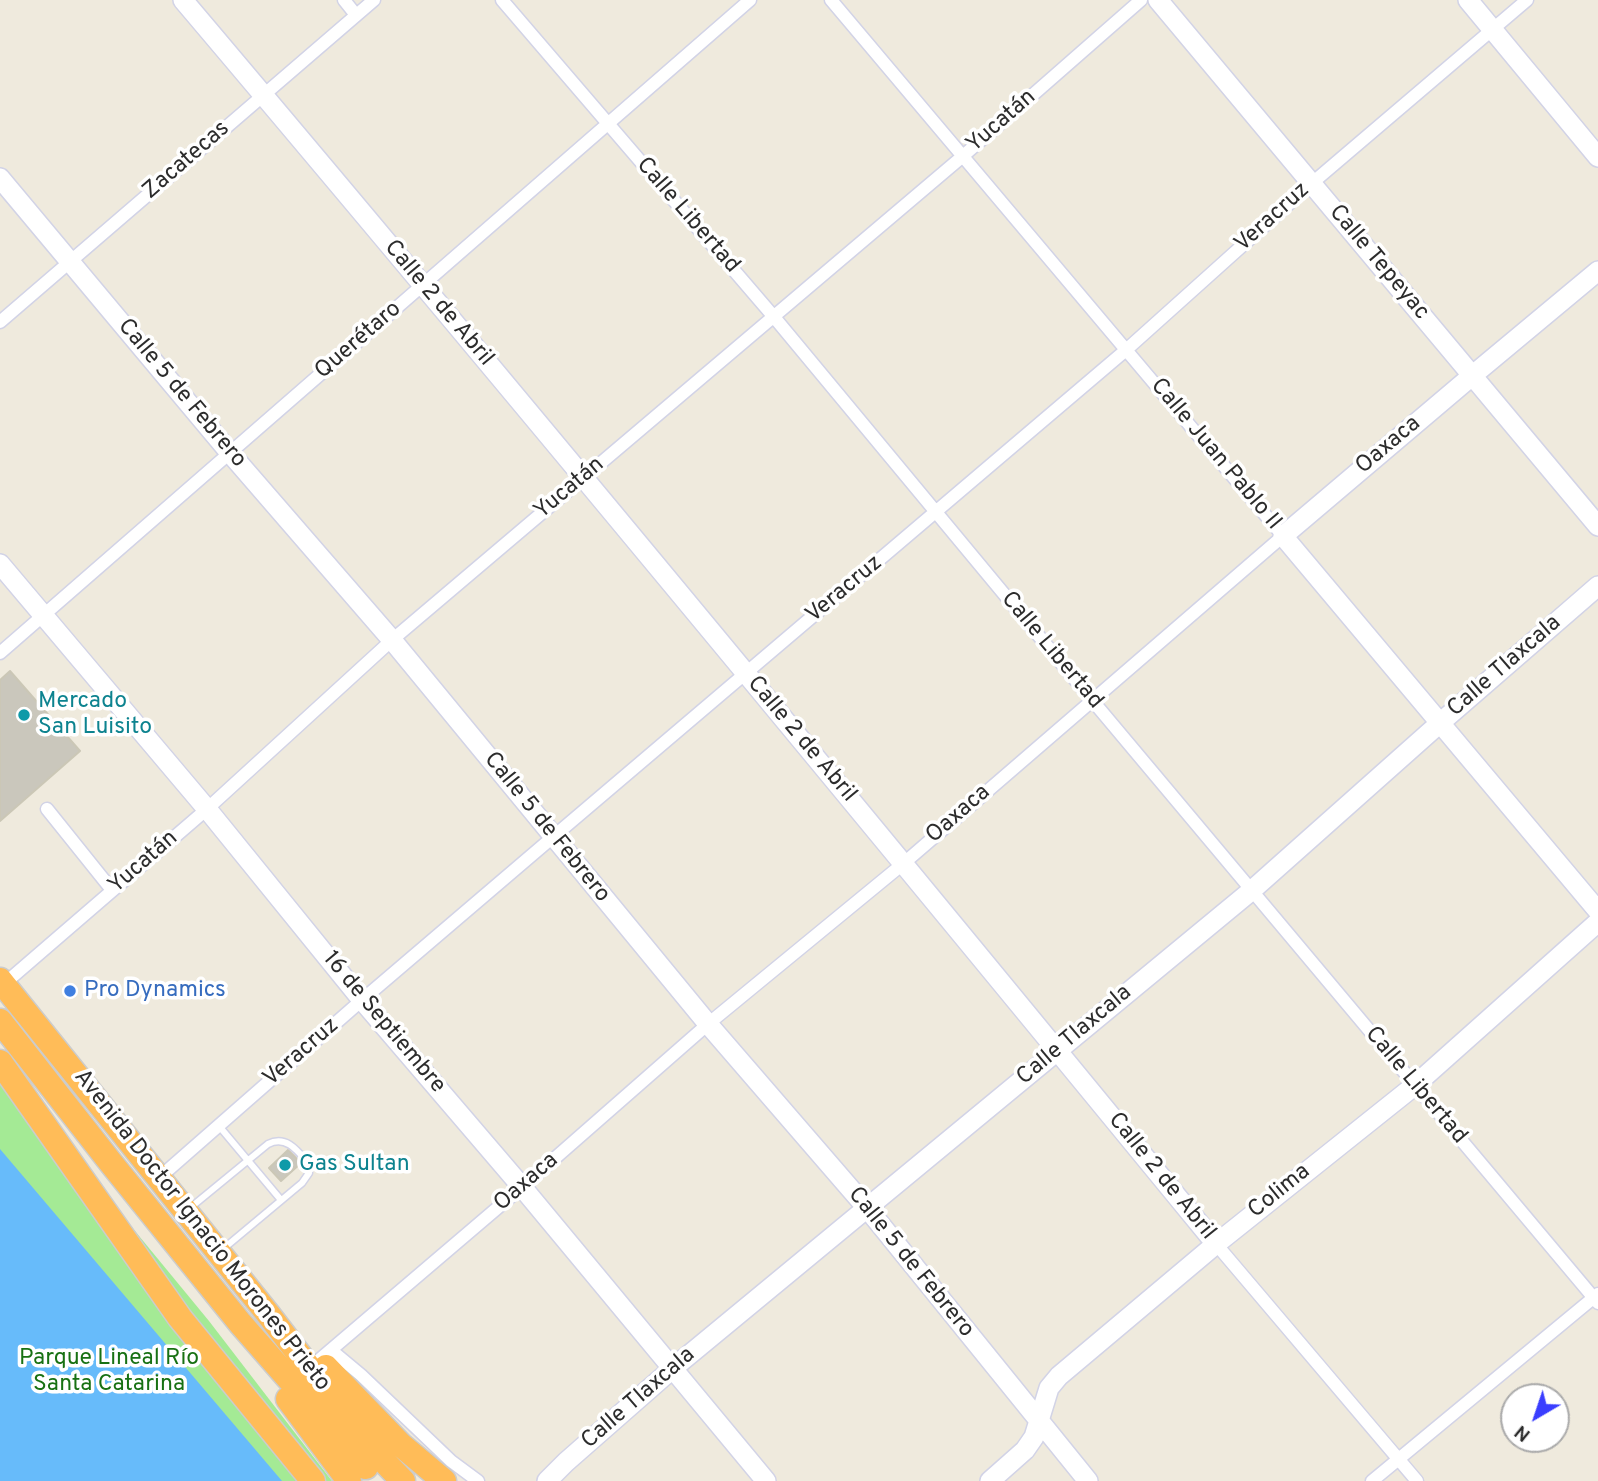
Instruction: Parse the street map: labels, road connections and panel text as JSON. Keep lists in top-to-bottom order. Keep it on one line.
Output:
{"streets":{"highway":["Avenida Doctor Ignacio Morones Prieto"],"street":["Yucatán","Zacatecas","Calle Libertad","Veracruz","Calle Tepeyac","Calle 2 de Abril","Querétaro","Calle 5 de Febrero","Oaxaca","Calle Juan Pablo II","Calle Tlaxcala","16 de Septiembre","Colima"]},"crossings":[["Yucatán","Calle Libertad"],["Yucatán","Calle 2 de Abril"],["Yucatán","Calle 5 de Febrero"],["Yucatán","Calle Juan Pablo II"],["Yucatán","16 de Septiembre"],["Yucatán","Avenida Doctor Ignacio Morones Prieto"],["Zacatecas","Calle 2 de Abril"],["Zacatecas","Calle 5 de Febrero"],["Calle Libertad","Veracruz"],["Calle Libertad","Querétaro"],["Calle Libertad","Oaxaca"],["Calle Libertad","Calle Tlaxcala"],["Calle Libertad","Colima"],["Veracruz","Calle Tepeyac"],["Veracruz","Calle 2 de Abril"],["Veracruz","Calle 5 de Febrero"],["Veracruz","Calle Juan Pablo II"],["Veracruz","16 de Septiembre"],["Veracruz","Avenida Doctor Ignacio Morones Prieto"],["Calle Tepeyac","Oaxaca"],["Calle 2 de Abril","Querétaro"],["Calle 2 de Abril","Oaxaca"],["Calle 2 de Abril","Calle Tlaxcala"],["Calle 2 de Abril","Colima"],["Querétaro","Calle 5 de Febrero"],["Querétaro","16 de Septiembre"],["Calle 5 de Febrero","Oaxaca"],["Calle 5 de Febrero","Calle Tlaxcala"],["Calle 5 de Febrero","Colima"],["Oaxaca","Calle Juan Pablo II"],["Oaxaca","16 de Septiembre"],["Calle Juan Pablo II","Calle Tlaxcala"],["Calle Tlaxcala","16 de Septiembre"]],"parks":["Parque Lineal Río Santa Catarina"],"places":["Mercado San Luisito","Pro Dynamics","Gas Sultan"],"north":"bottom left"}
